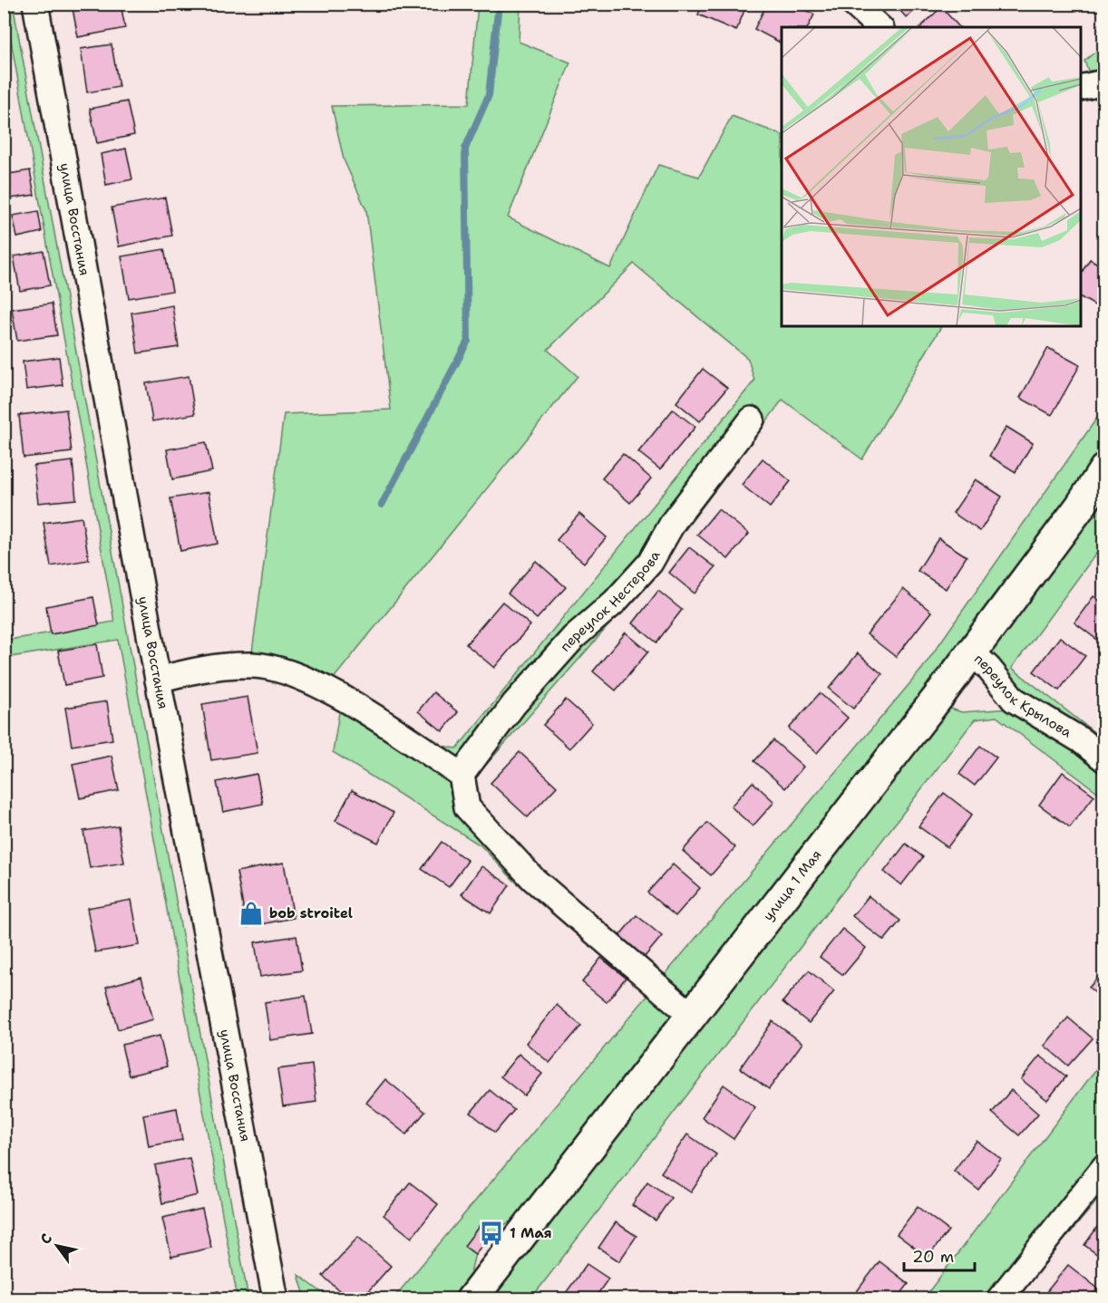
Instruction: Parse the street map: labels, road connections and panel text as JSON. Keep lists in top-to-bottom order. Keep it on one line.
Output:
{"streets":{"main road":["улица 1 Мая"],"street":["улица Восстания","переулок Нестерова","переулок Крылова"]},"crossings":[["переулок Крылова","улица 1 Мая"]],"places":{"shop":["bob stroitel"],"bus stop":["1 Мая"]},"scale_bar":"20 m","north":"top left"}
